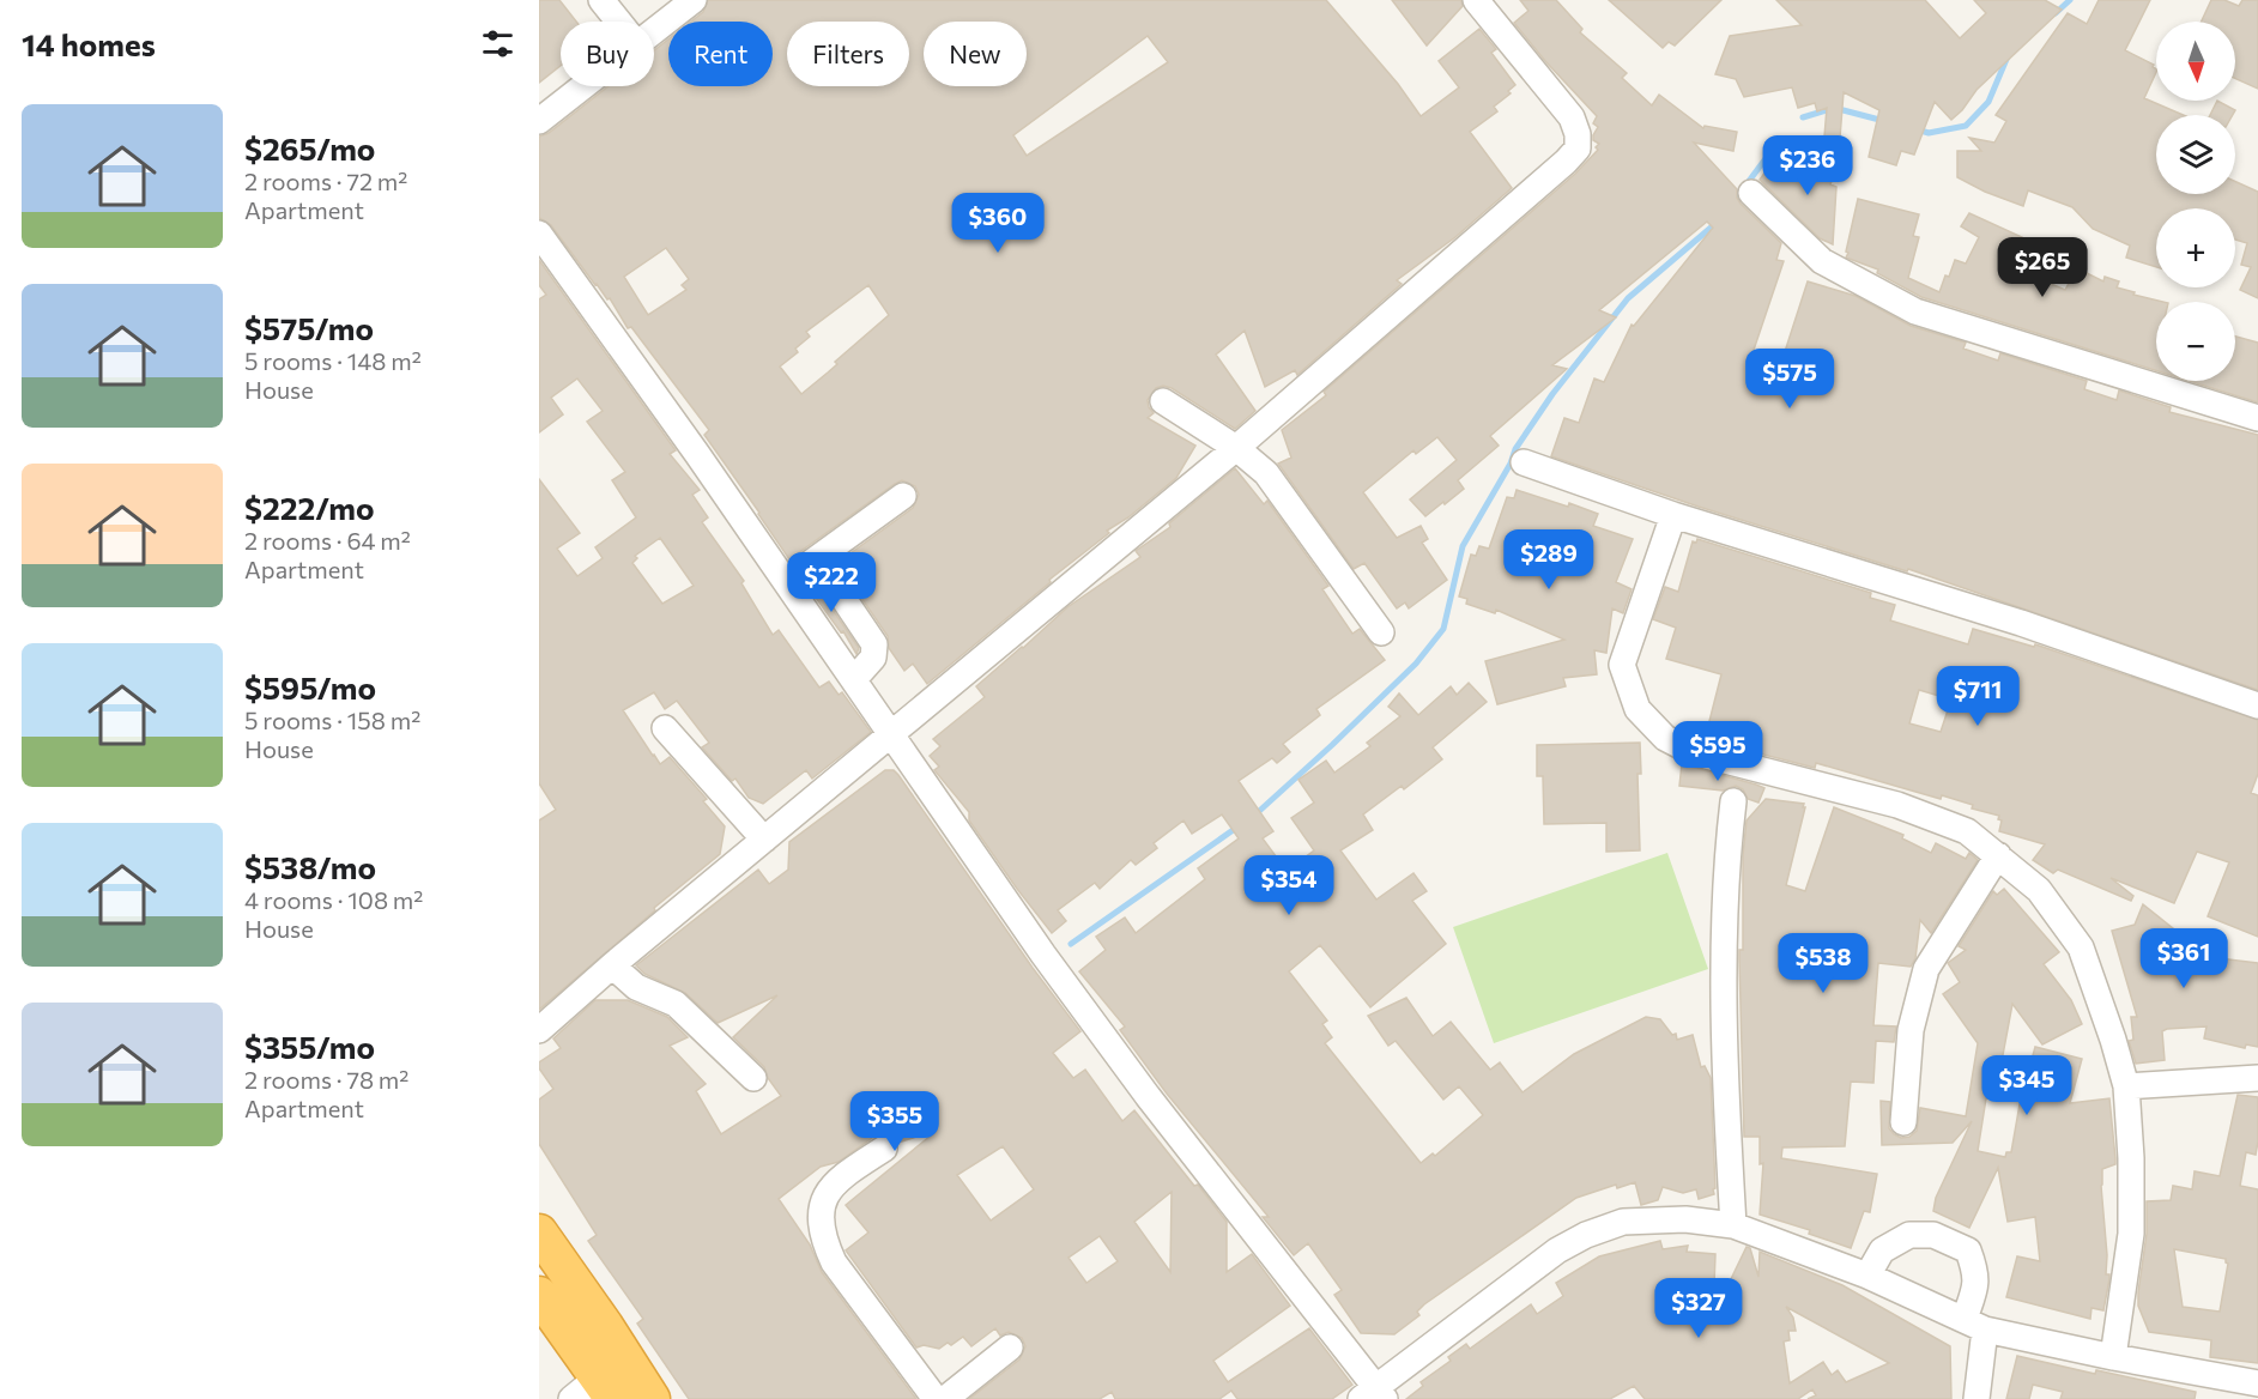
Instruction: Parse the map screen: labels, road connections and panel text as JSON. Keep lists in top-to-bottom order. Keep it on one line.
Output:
{"north":"bottom","page":{"heading":"14 homes","map_buttons":["+","−"],"chip":["Buy","Rent","Filters","New"],"list":[{"name":"$265/mo","note":"2 rooms · 72 m² · Apartment"},{"name":"$575/mo","note":"5 rooms · 148 m² · House"},{"name":"$222/mo","note":"2 rooms · 64 m² · Apartment"},{"name":"$595/mo","note":"5 rooms · 158 m² · House"},{"name":"$538/mo","note":"4 rooms · 108 m² · House"},{"name":"$355/mo","note":"2 rooms · 78 m² · Apartment"}],"price":["$236","$360","$265","$575","$289","$222","$711","$595","$354","$361","$538","$345","$355","$327"]}}
